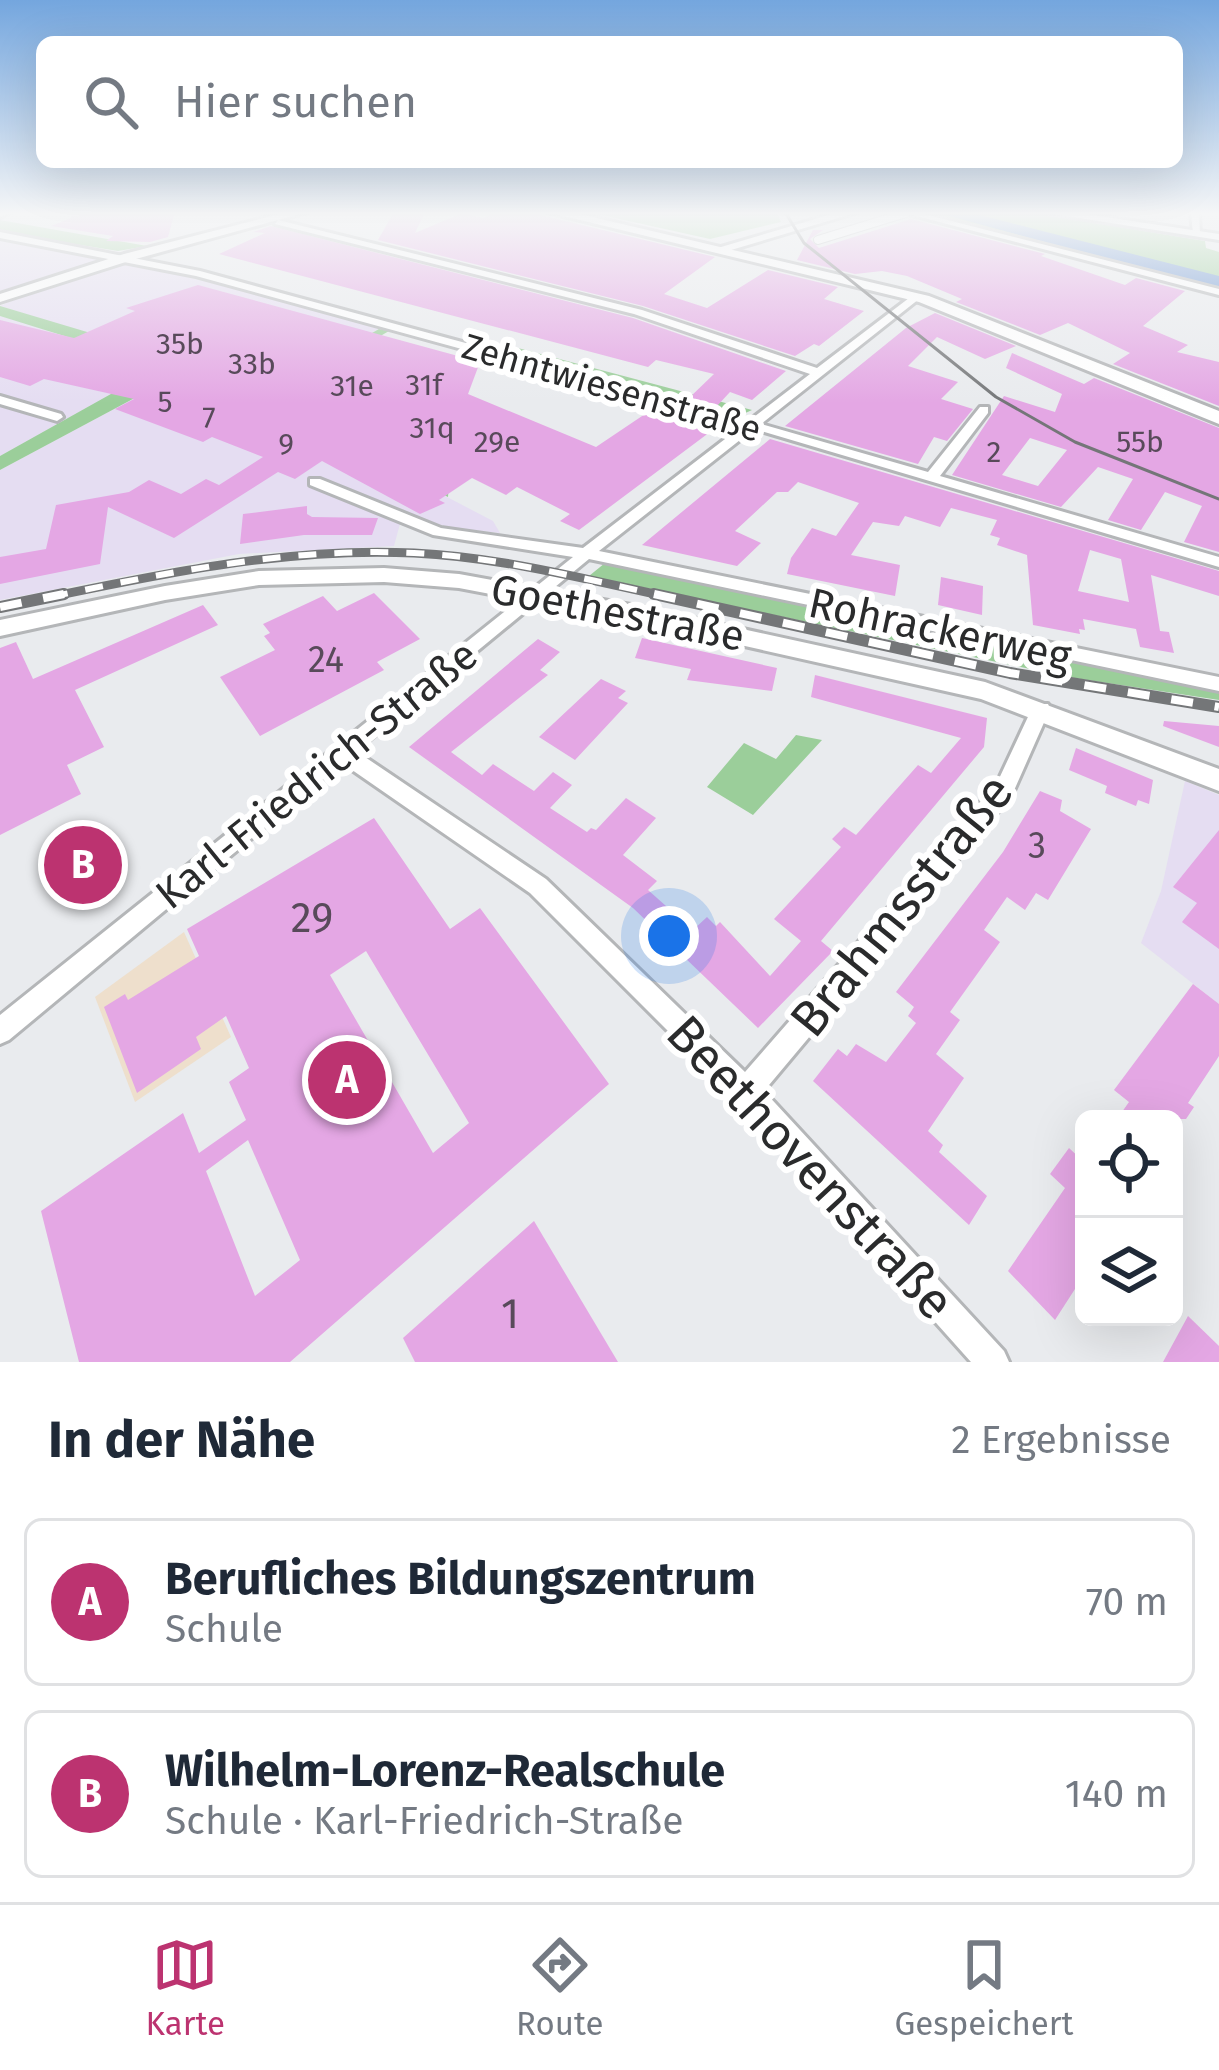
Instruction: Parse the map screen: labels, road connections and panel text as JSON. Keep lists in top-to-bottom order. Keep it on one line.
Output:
{"streets":{"street":["Zehntwiesenstraße","Goethestraße","Rohrackerweg","Karl-Friedrich-Straße","Brahmsstraße","Beethovenstraße"]},"crossings":[["Zehntwiesenstraße","Karl-Friedrich-Straße"],["Goethestraße","Karl-Friedrich-Straße"],["Goethestraße","Brahmsstraße"],["Rohrackerweg","Karl-Friedrich-Straße"],["Karl-Friedrich-Straße","Beethovenstraße"],["Brahmsstraße","Beethovenstraße"]],"house_numbers":["35b","33b","31f","31e","5","7","31q","29e","55b","9","2","24","3","29","1"],"page":{"search":"Hier suchen","pins":["B","A"],"heading":["In der Nähe","2 Ergebnisse"],"list":[{"mark":"A","name":"Berufliches Bildungszentrum","note":"Schule","value":"70 m"},{"mark":"B","name":"Wilhelm-Lorenz-Realschule","note":"Schule · Karl-Friedrich-Straße","value":"140 m"}],"nav":["Karte","Route","Gespeichert"]}}
